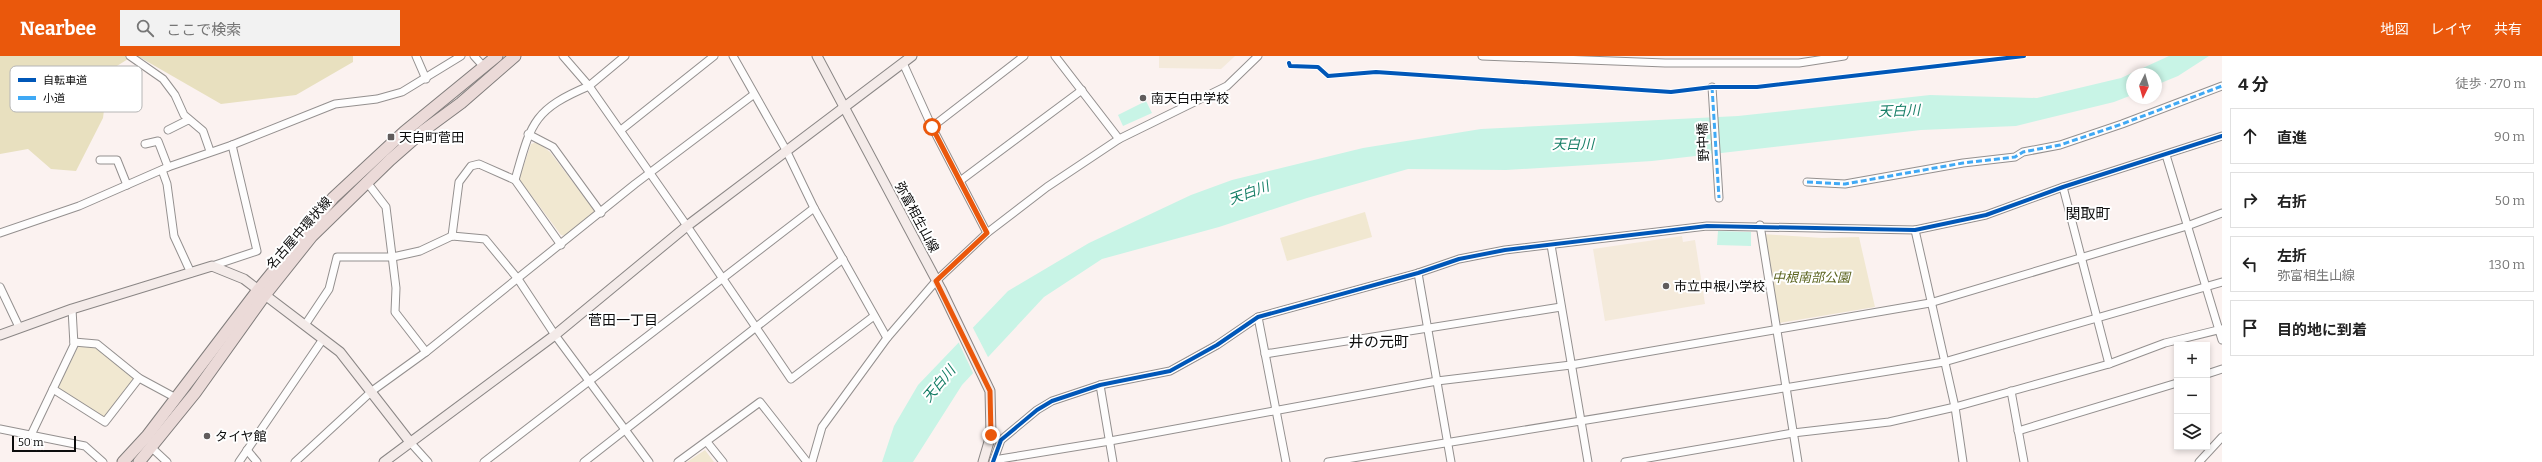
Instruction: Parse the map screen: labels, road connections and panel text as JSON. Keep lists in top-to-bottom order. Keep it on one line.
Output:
{"streets":{"main road":["名古屋中環状線"],"street":["野中橋","弥富相生山線"]},"districts":["関取町","菅田一丁目","井の元町"],"water":["天白川"],"parks":["中根南部公園"],"places":{"other":["南天白中学校","市立中根小学校","タイヤ館"],"transit":["天白町菅田"]},"legend":["自転車道","小道"],"scale_bar":"50 m","north":"bottom","page":{"header":"Nearbee","search":"ここで検索","nav":["地図","レイヤ","共有"],"heading":["4 分","徒歩 · 270 m"],"list":[["直進","90 m"],["右折","50 m"],["左折","弥富相生山線","130 m"],"目的地に到着"],"map_buttons":["+","−"],"scale":"50 m"}}
